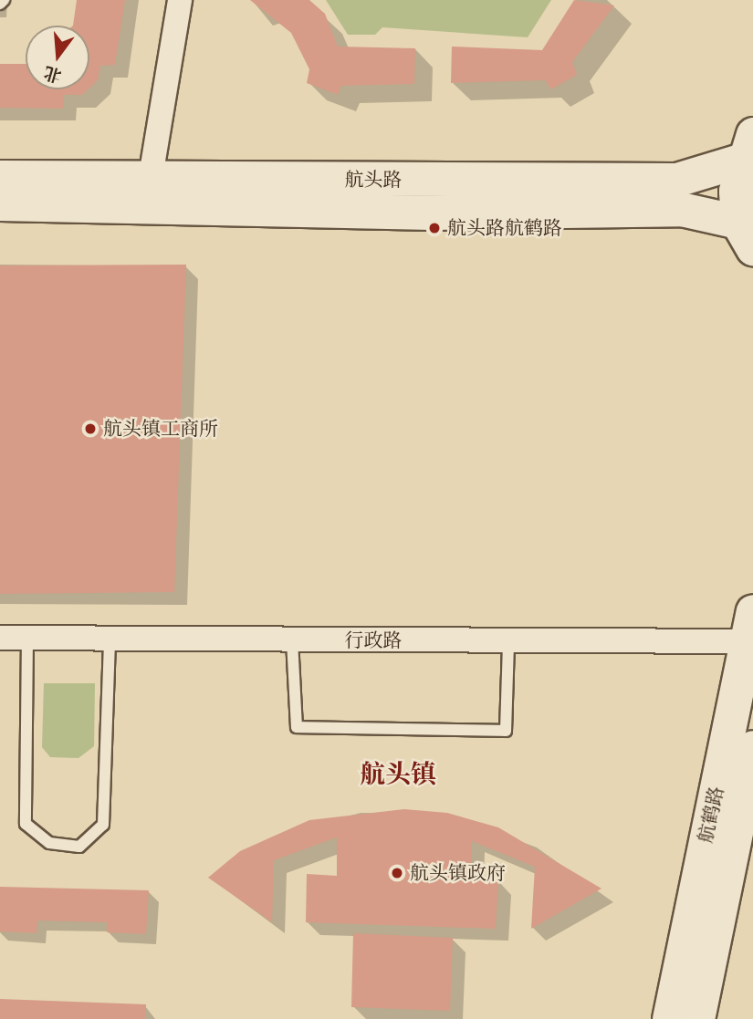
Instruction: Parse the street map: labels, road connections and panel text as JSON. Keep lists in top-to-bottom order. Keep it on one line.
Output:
{"streets":{"main road":["航头路","航鹤路"],"street":["行政路"]},"crossings":[["行政路","航鹤路"]],"districts":["航头镇"],"places":["航头路航鹤路","航头镇工商所","航头镇政府"],"north":"bottom"}
